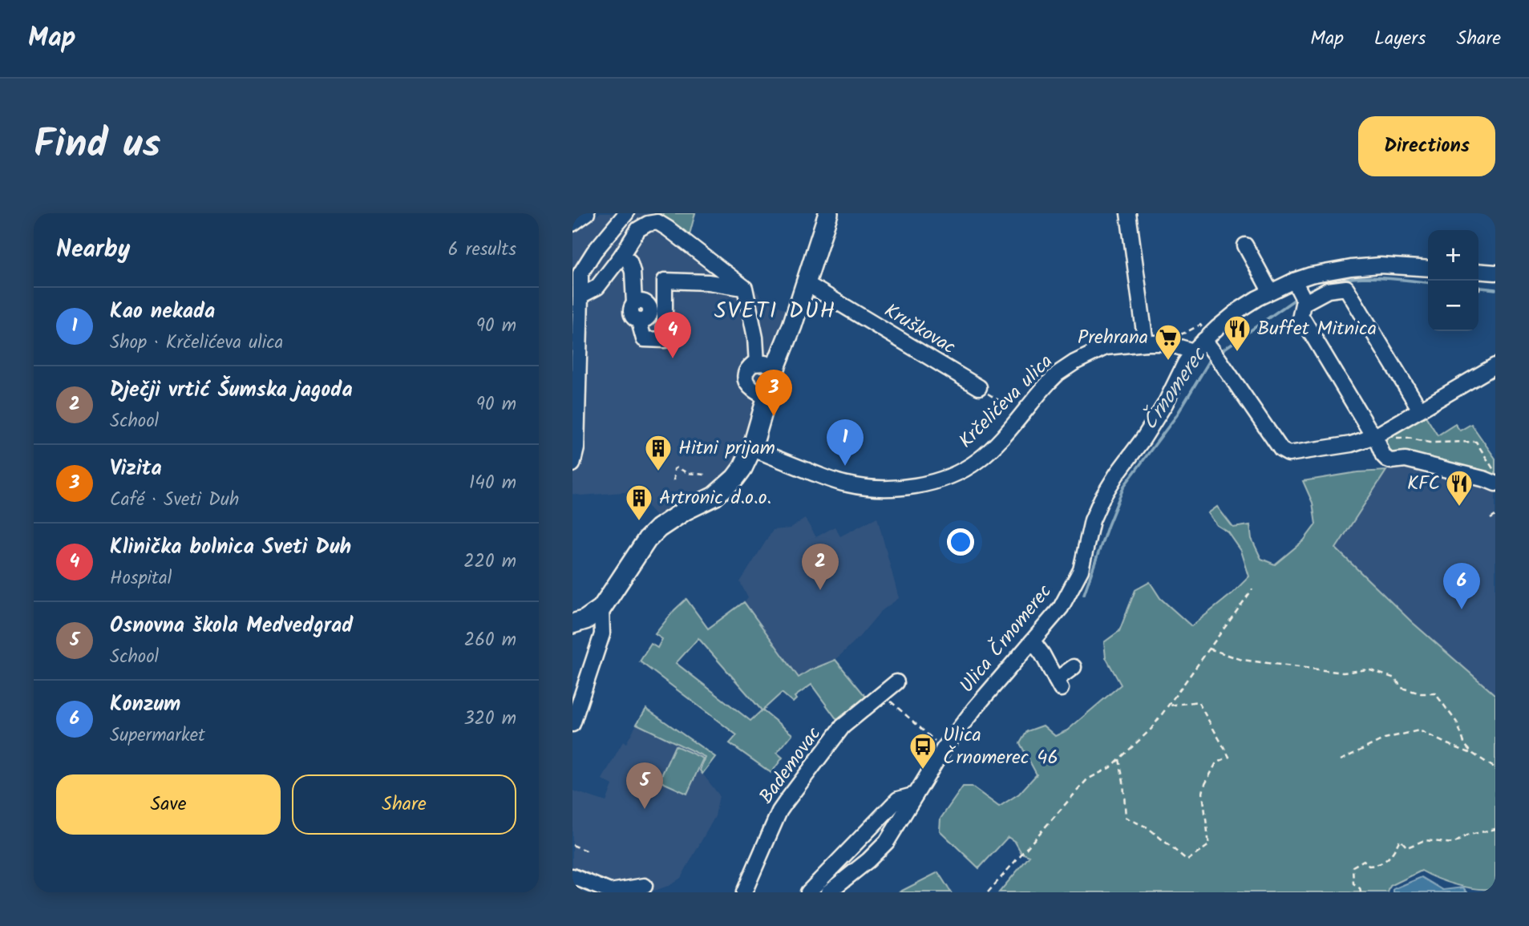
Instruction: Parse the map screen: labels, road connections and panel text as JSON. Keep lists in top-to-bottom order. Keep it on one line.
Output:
{"streets":{"street":["Kruškovac","Krčelićeva ulica","Ulica Črnomerec","Bademovac"]},"crossings":[["Krčelićeva ulica","Ulica Črnomerec"]],"districts":["SVETI DUH"],"water":["Črnomerec"],"places":{"restaurant":["Buffet Mitnica","KFC"],"supermarket":["Prehrana"],"building":["Hitni prijam","Artronic d.o.o."],"bus stop":["Ulica Črnomerec 46"]},"page":{"header":"Map","nav":["Map","Layers","Share"],"title":"Find us","buttons":["Directions",["Save","Share"]],"heading":["Nearby","6 results"],"map_buttons":["+","−"],"list":[{"mark":"1","name":"Kao nekada","note":"Shop · Krčelićeva ulica","value":"90 m"},{"mark":"2","name":"Dječji vrtić Šumska jagoda","note":"School","value":"90 m"},{"mark":"3","name":"Vizita","note":"Café · Sveti Duh","value":"140 m"},{"mark":"4","name":"Klinička bolnica Sveti Duh","note":"Hospital","value":"220 m"},{"mark":"5","name":"Osnovna škola Medvedgrad","note":"School","value":"260 m"},{"mark":"6","name":"Konzum","note":"Supermarket","value":"320 m"}],"pins":["4","3","1","2","6","5"]}}
